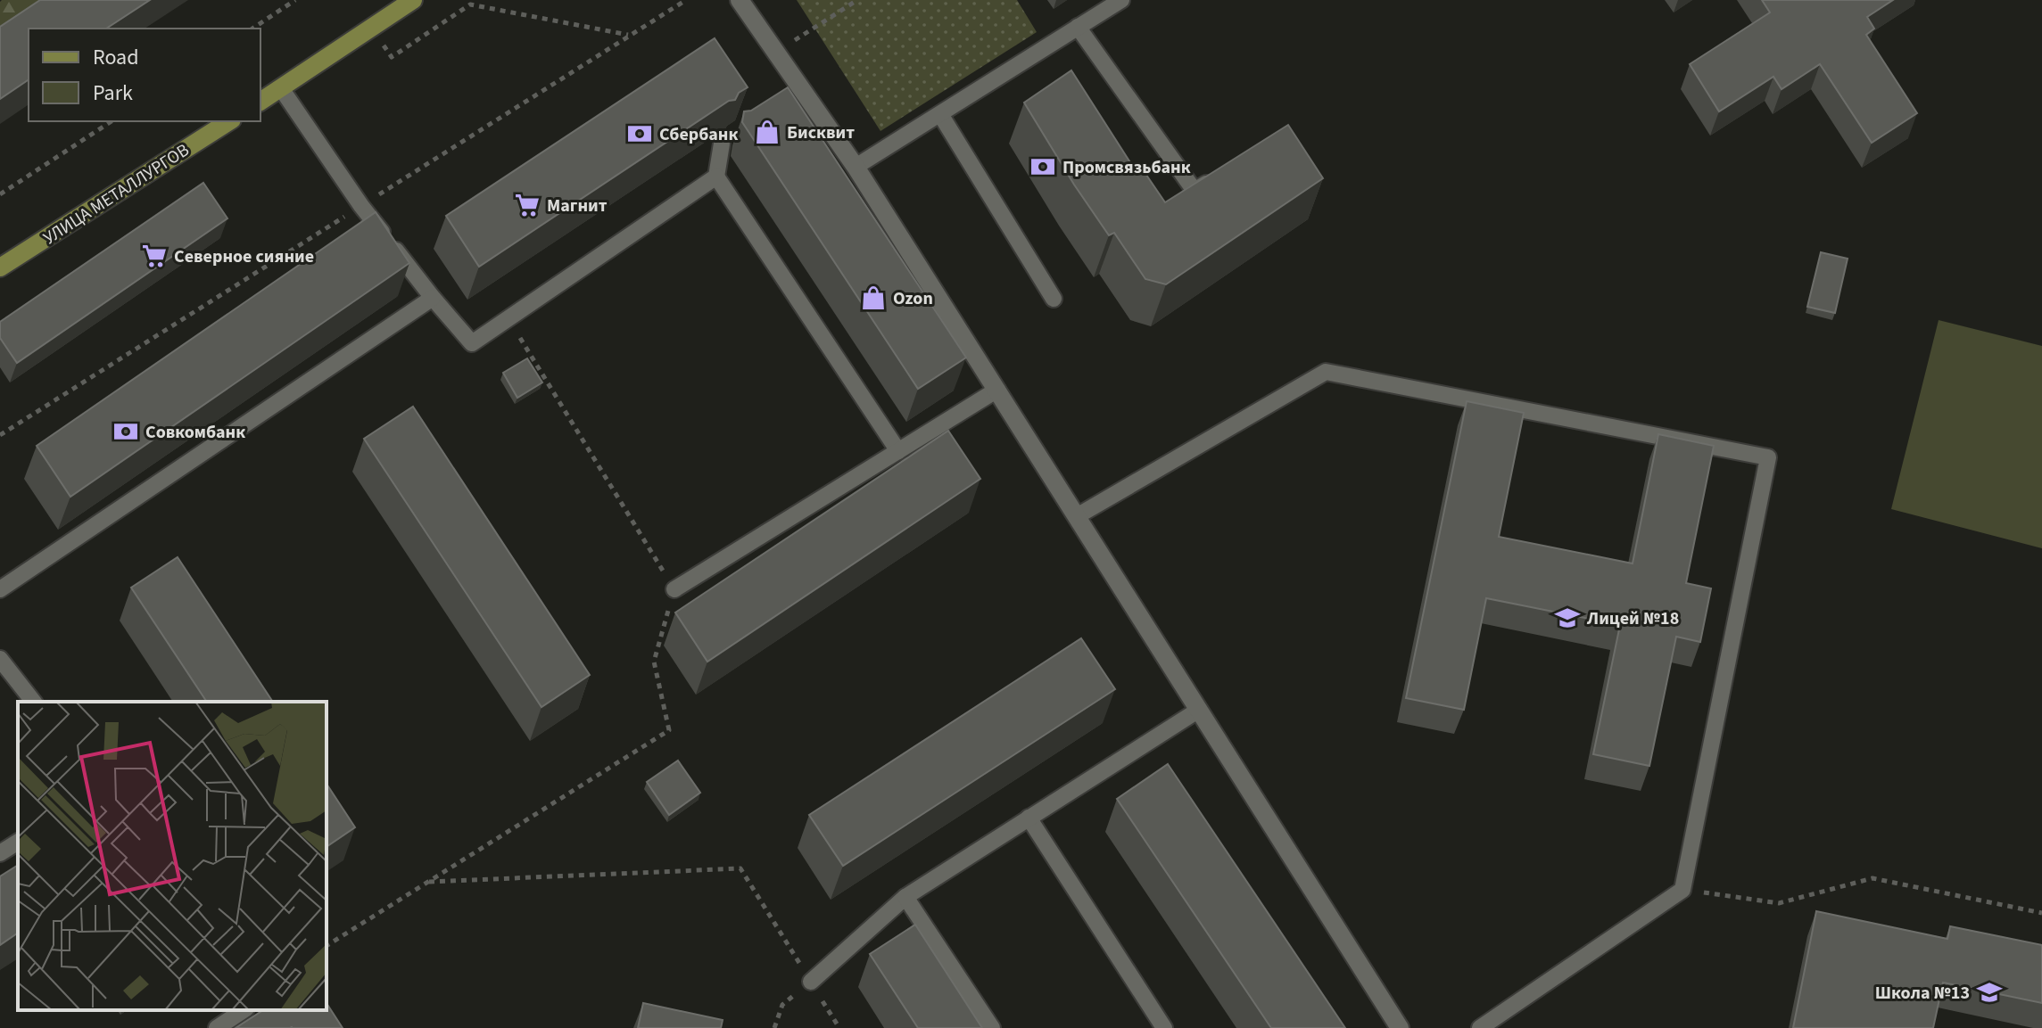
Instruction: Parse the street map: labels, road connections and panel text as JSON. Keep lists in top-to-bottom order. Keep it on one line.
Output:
{"streets":{"main road":["УЛИЦА МЕТАЛЛУРГОВ"]},"places":{"shop":["Бисквит","Ozon"],"bank":["Сбербанк","Промсвязьбанк","Совкомбанк"],"supermarket":["Магнит","Северное сияние"],"school or university":["Лицей №18","Школа №13"]},"legend":["Road","Park"]}
